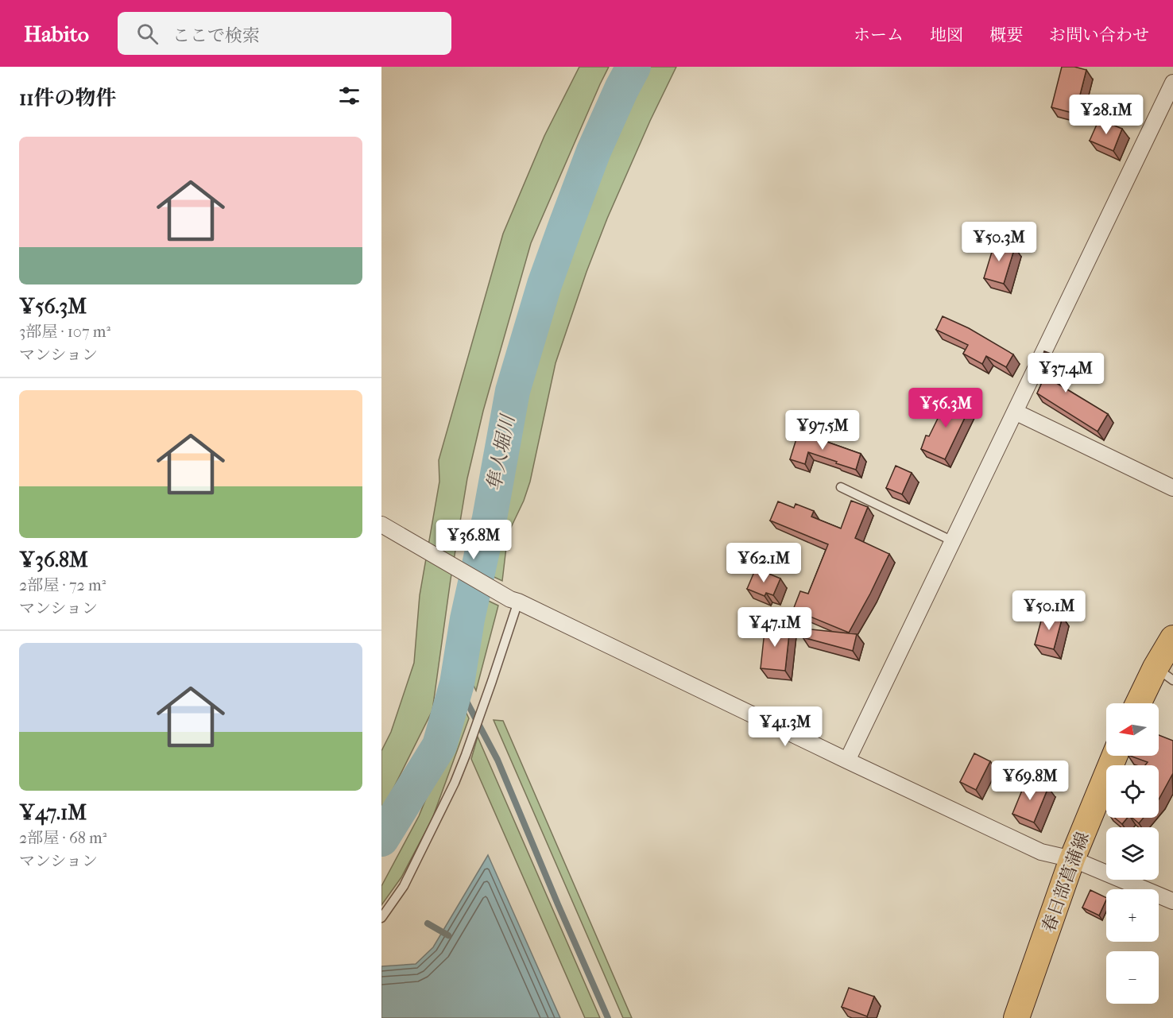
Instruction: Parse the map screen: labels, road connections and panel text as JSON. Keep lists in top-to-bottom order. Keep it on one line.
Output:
{"streets":{"main road":["春日部菖蒲線"]},"water":["隼人堀川"],"north":"left","page":{"header":"Habito","search":"ここで検索","nav":["ホーム","地図","概要","お問い合わせ"],"heading":"11件の物件","price":["¥28.1M","¥50.3M","¥37.4M","¥56.3M","¥97.5M","¥36.8M","¥62.1M","¥50.1M","¥47.1M","¥41.3M","¥69.8M"],"list":[{"name":"¥56.3M","note":"3部屋 · 107 m² · マンション"},{"name":"¥36.8M","note":"2部屋 · 72 m² · マンション"},{"name":"¥47.1M","note":"2部屋 · 68 m² · マンション"}],"map_buttons":["+","−"]}}
